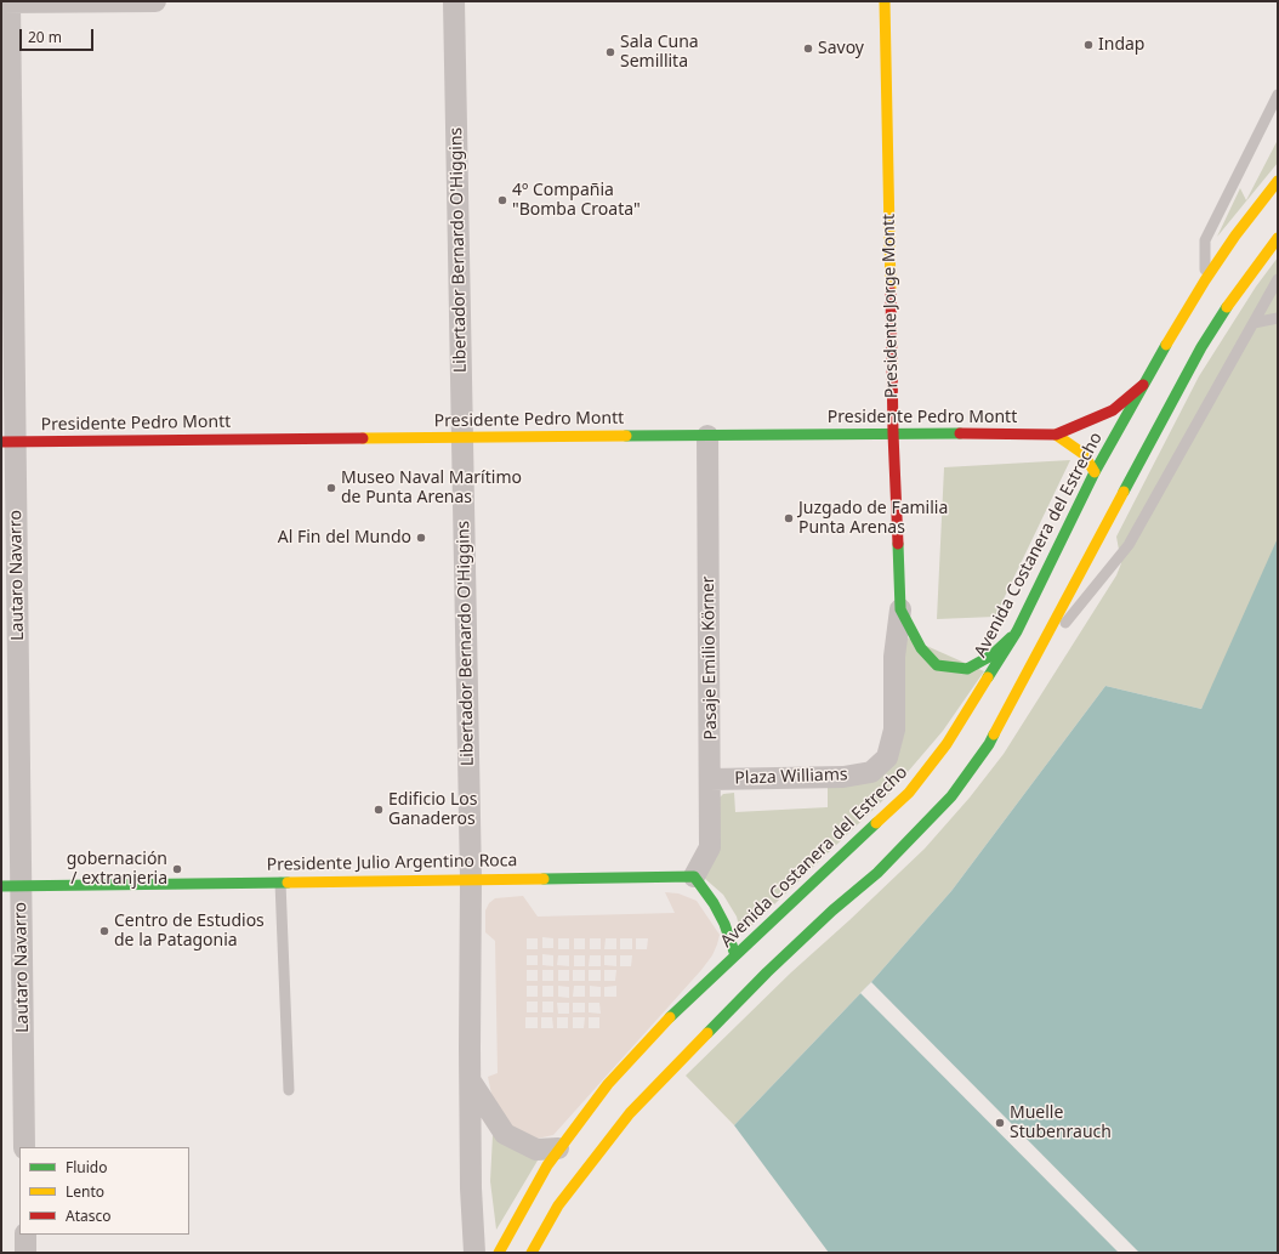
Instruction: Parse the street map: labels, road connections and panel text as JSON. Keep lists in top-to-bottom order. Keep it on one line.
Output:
{"streets":{"main road":["Presidente Jorge Montt","Presidente Pedro Montt","Avenida Costanera del Estrecho","Presidente Julio Argentino Roca"],"street":["Libertador Bernardo O'Higgins","Lautaro Navarro","Pasaje Emilio Körner","Plaza Williams"]},"crossings":[["Libertador Bernardo O'Higgins","Presidente Pedro Montt"],["Libertador Bernardo O'Higgins","Presidente Julio Argentino Roca"],["Presidente Jorge Montt","Presidente Pedro Montt"],["Presidente Jorge Montt","Avenida Costanera del Estrecho"],["Presidente Jorge Montt","Plaza Williams"],["Presidente Pedro Montt","Avenida Costanera del Estrecho"],["Presidente Pedro Montt","Lautaro Navarro"],["Presidente Pedro Montt","Pasaje Emilio Körner"],["Lautaro Navarro","Presidente Julio Argentino Roca"],["Pasaje Emilio Körner","Plaza Williams"],["Pasaje Emilio Körner","Presidente Julio Argentino Roca"]],"places":["Indap","Savoy","Sala Cuna Semillita","4º Compañia \"Bomba Croata\"","Museo Naval Marítimo de Punta Arenas","Juzgado de Familia Punta Arenas","Al Fin del Mundo","Edificio Los Ganaderos","gobernación / extranjeria","Centro de Estudios de la Patagonia","Muelle Stubenrauch"],"legend":["Fluido","Lento","Atasco"],"scale_bar":"20 m"}
